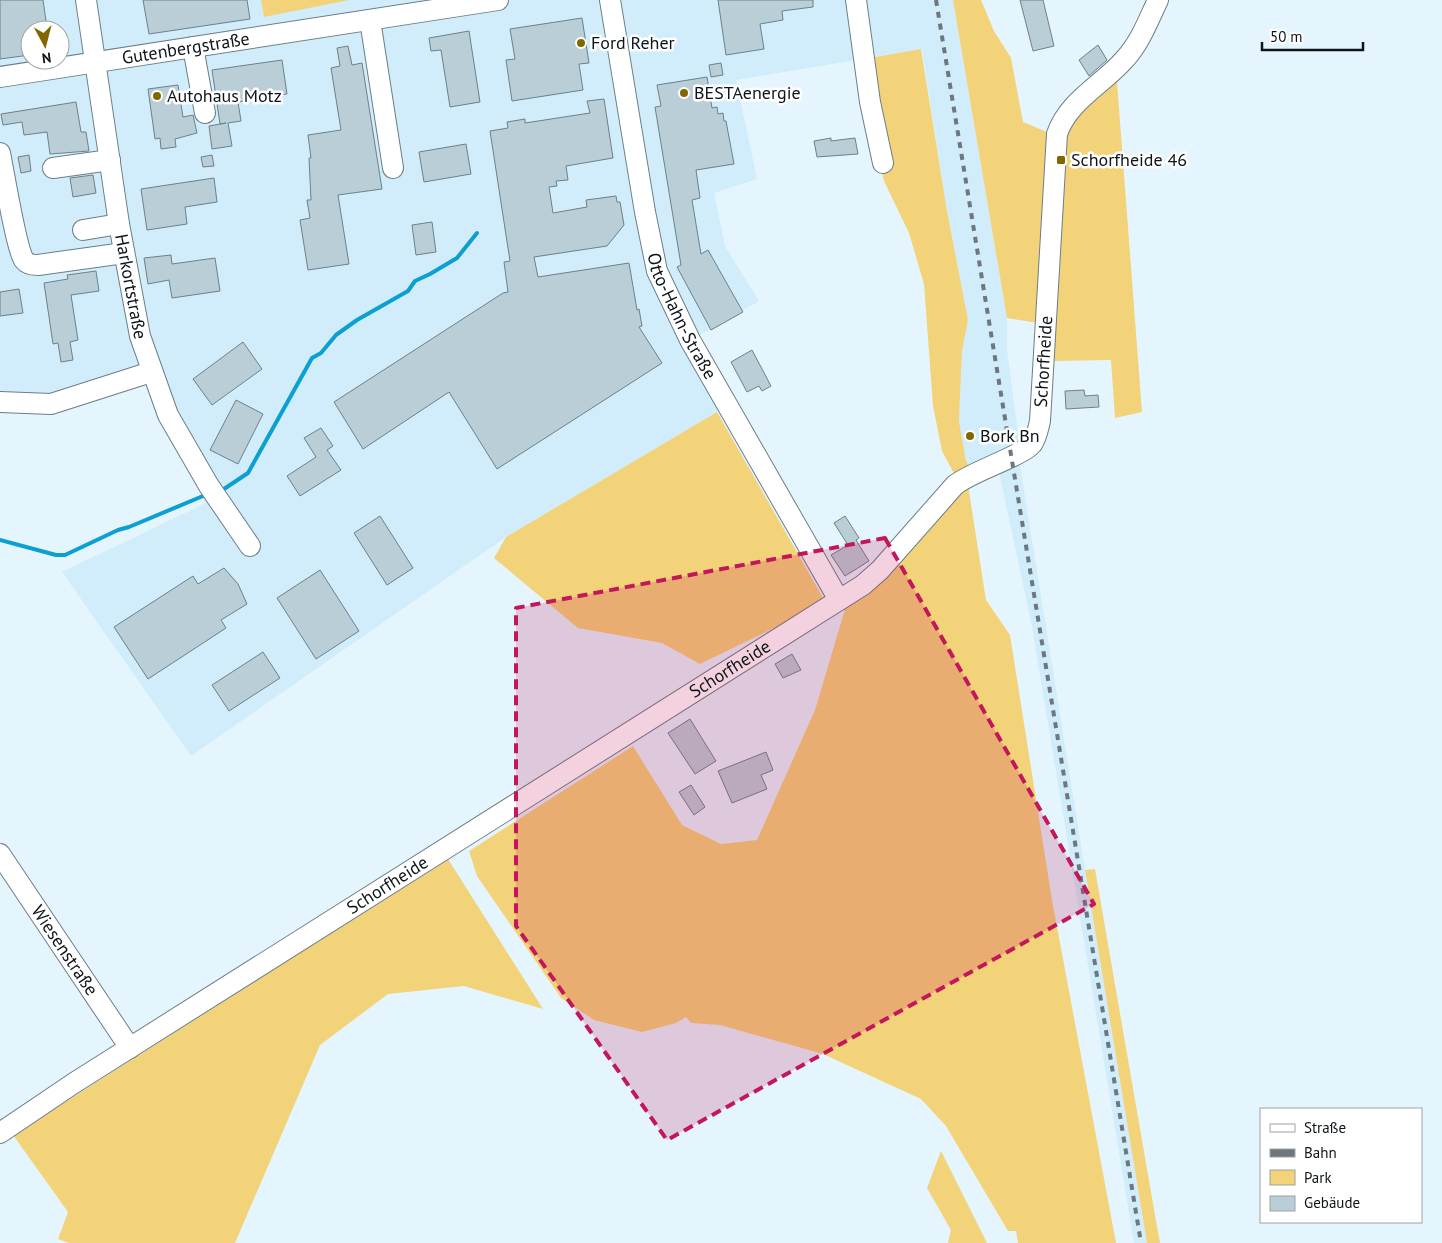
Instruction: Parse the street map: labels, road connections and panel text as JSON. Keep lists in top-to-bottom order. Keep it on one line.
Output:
{"streets":{"street":["Gutenbergstraße","Harkortstraße","Otto-Hahn-Straße","Schorfheide","Wiesenstraße"]},"crossings":[["Gutenbergstraße","Harkortstraße"],["Otto-Hahn-Straße","Schorfheide"],["Schorfheide","Wiesenstraße"]],"places":{"other":["Ford Reher","BESTAenergie","Autohaus Motz","Bork Bn"],"transit":["Schorfheide 46"]},"legend":["Straße","Bahn","Park","Gebäude"],"scale_bar":"50 m","north":"bottom"}
